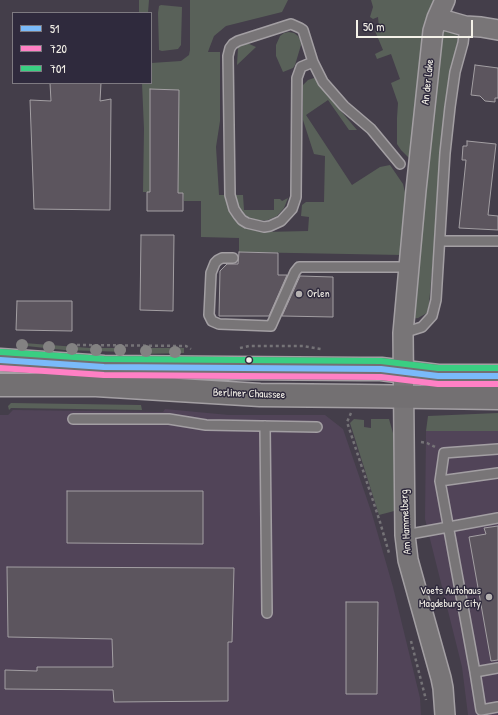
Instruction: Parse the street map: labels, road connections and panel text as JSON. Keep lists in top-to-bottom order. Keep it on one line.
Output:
{"streets":{"main road":["Berliner Chaussee"],"street":["An der Lake","Am Hammelberg"]},"crossings":[["An der Lake","Am Hammelberg"],["Berliner Chaussee","Am Hammelberg"]],"places":["Orlen","Voets Autohaus Magdeburg City"],"lines":["transit line 701","transit line 51","transit line 720"],"legend":["51","720","701"],"scale_bar":"50 m"}
